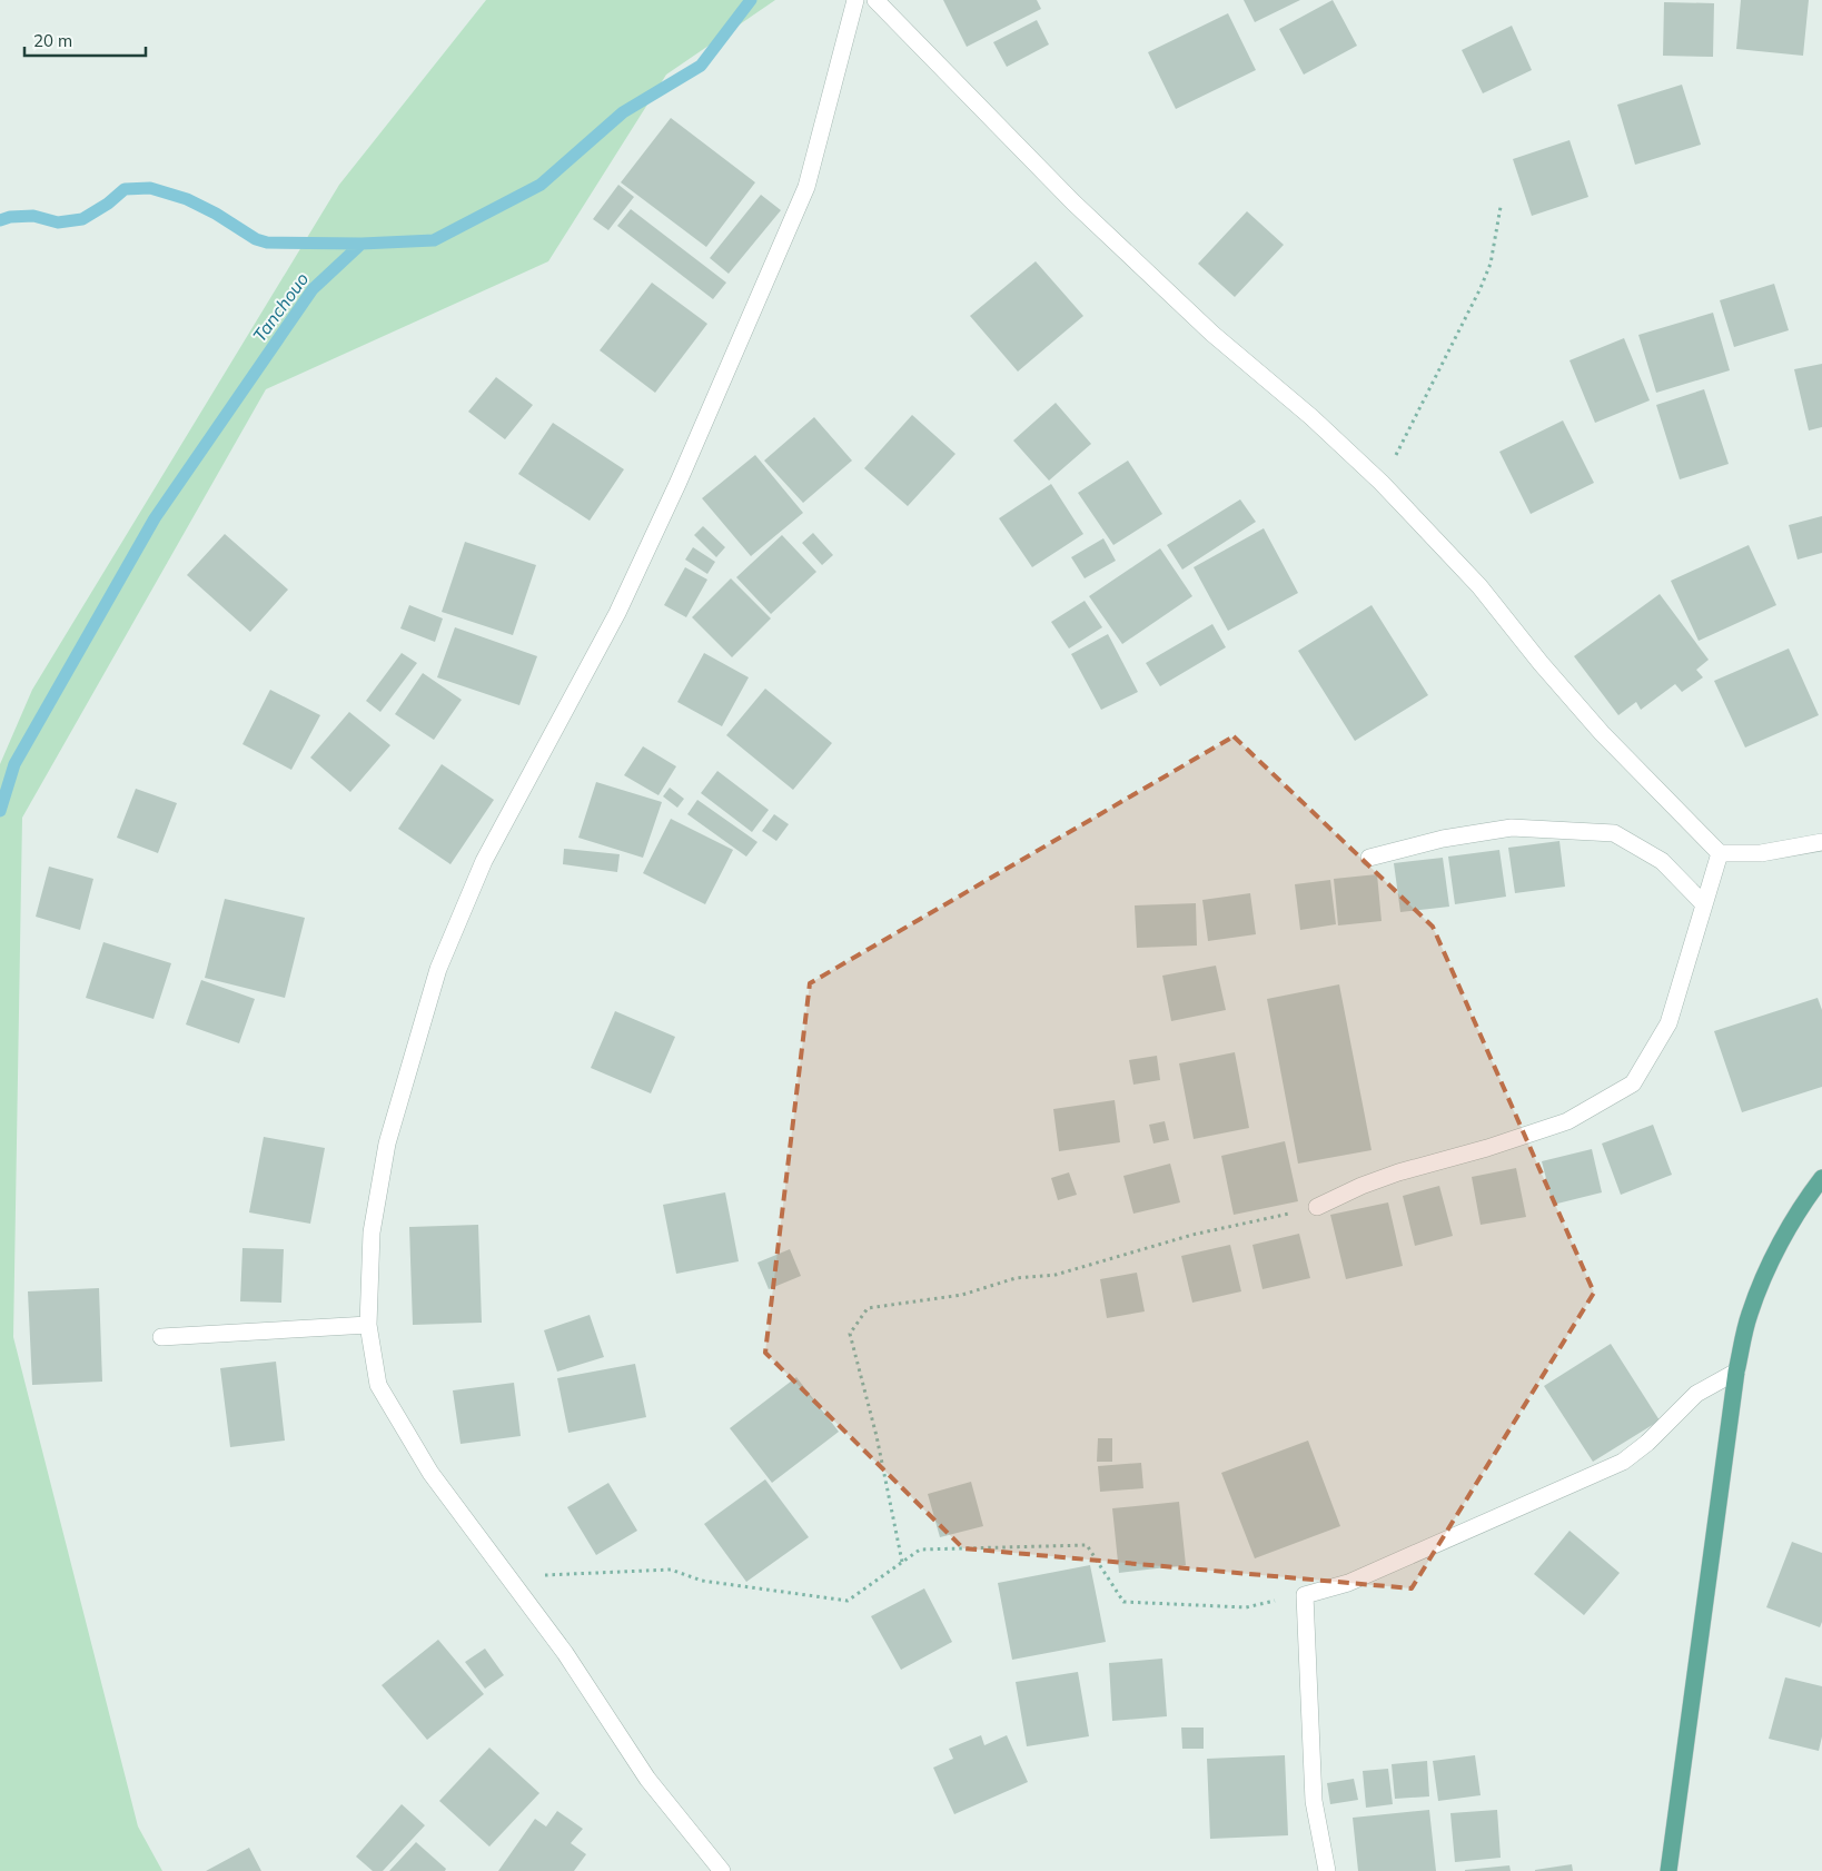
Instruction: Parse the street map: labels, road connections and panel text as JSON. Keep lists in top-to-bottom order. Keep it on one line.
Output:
{"water":["Tanchouo"],"scale_bar":"20 m"}
